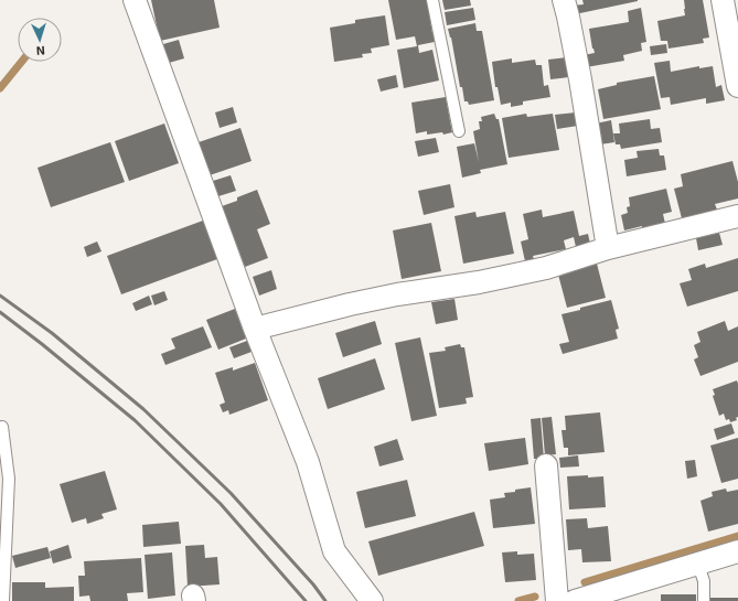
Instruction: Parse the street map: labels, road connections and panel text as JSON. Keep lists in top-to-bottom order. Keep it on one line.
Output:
{"north":"bottom"}
